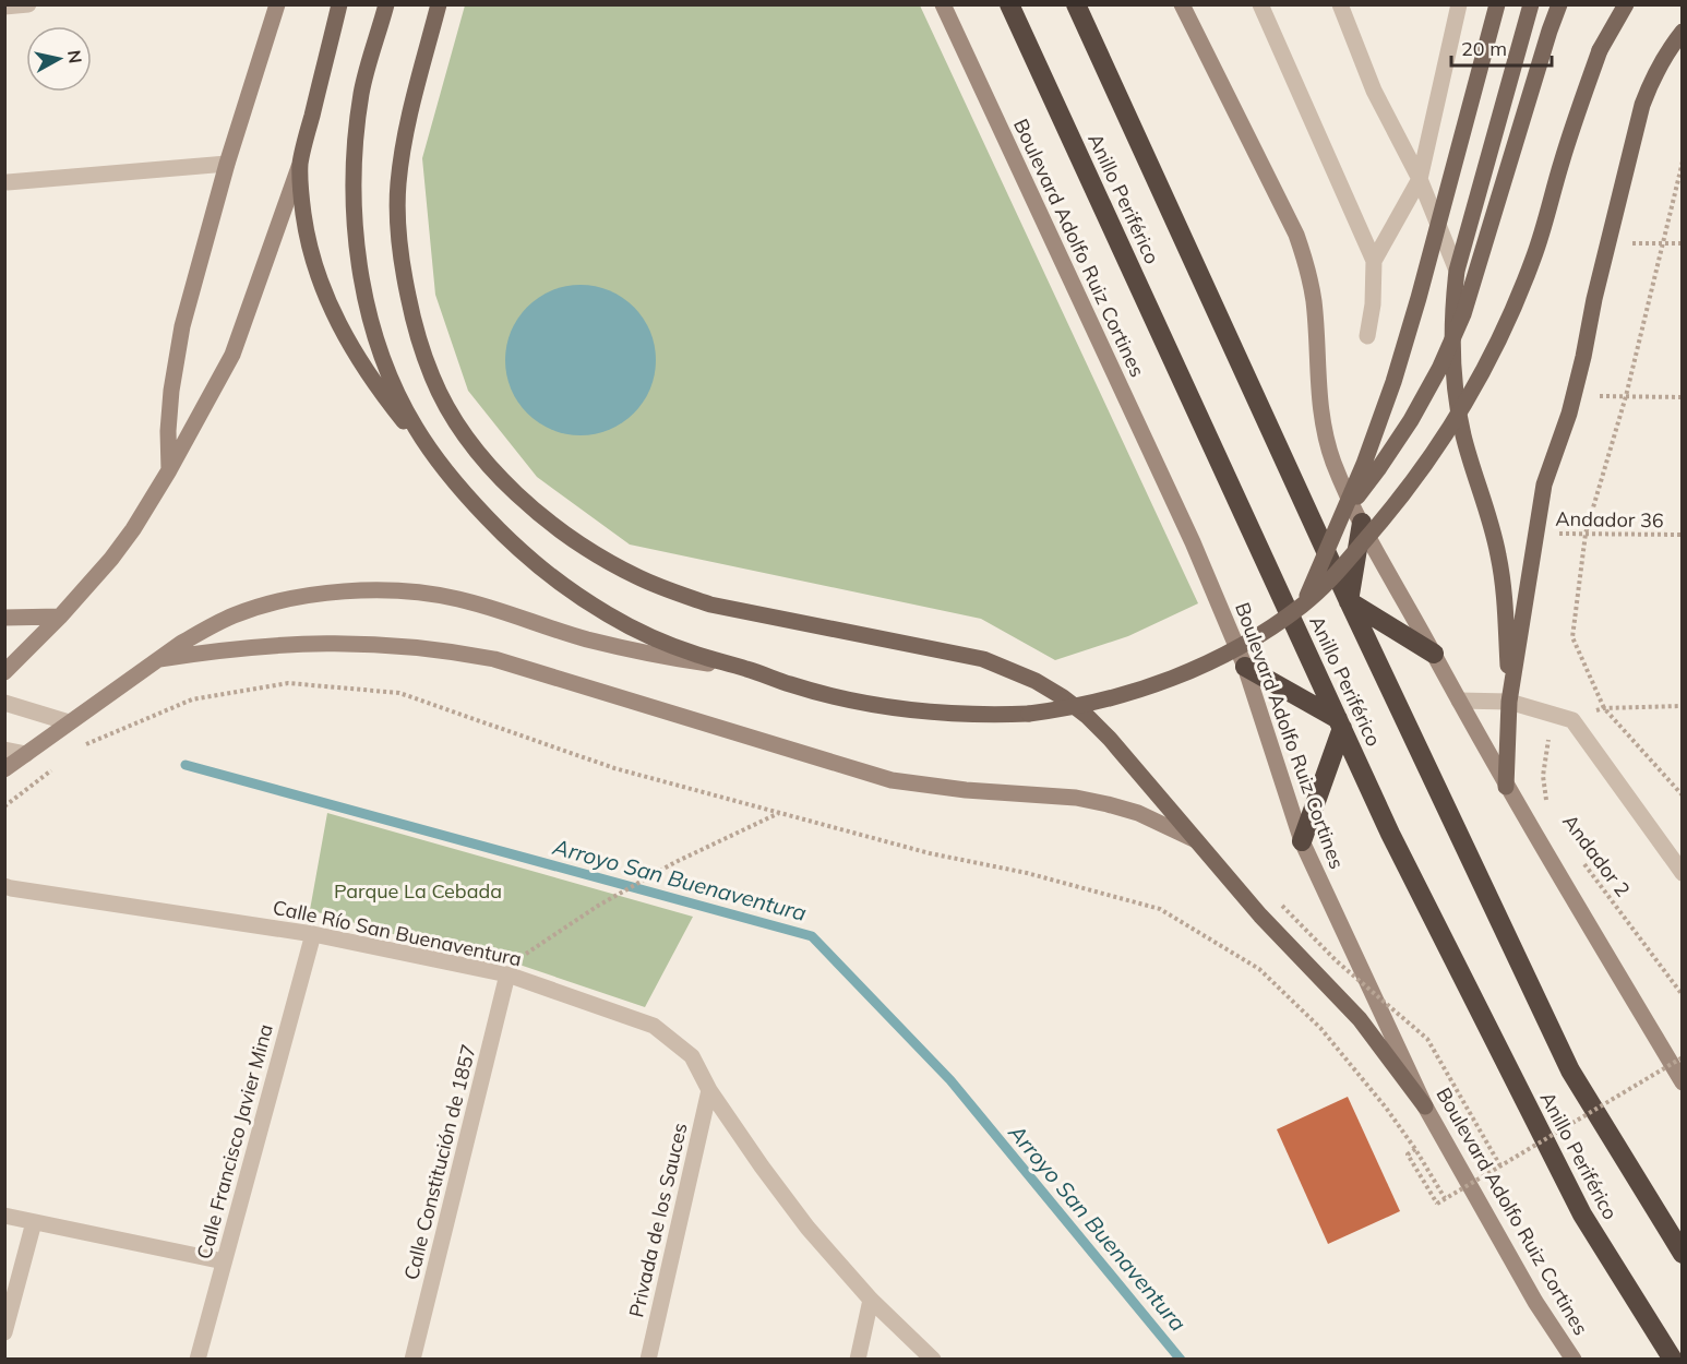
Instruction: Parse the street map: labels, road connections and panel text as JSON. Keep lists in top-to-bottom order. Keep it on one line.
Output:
{"streets":{"highway":["Anillo Periférico"],"main road":["Boulevard Adolfo Ruiz Cortines"],"street":["Calle Río San Buenaventura","Calle Francisco Javier Mina","Calle Constitución de 1857","Privada de los Sauces"],"path":["Andador 36","Andador 2"]},"crossings":[["Calle Río San Buenaventura","Calle Francisco Javier Mina"],["Calle Río San Buenaventura","Calle Constitución de 1857"],["Calle Río San Buenaventura","Privada de los Sauces"]],"water":["Arroyo San Buenaventura"],"parks":["Parque La Cebada"],"scale_bar":"20 m","north":"right"}
